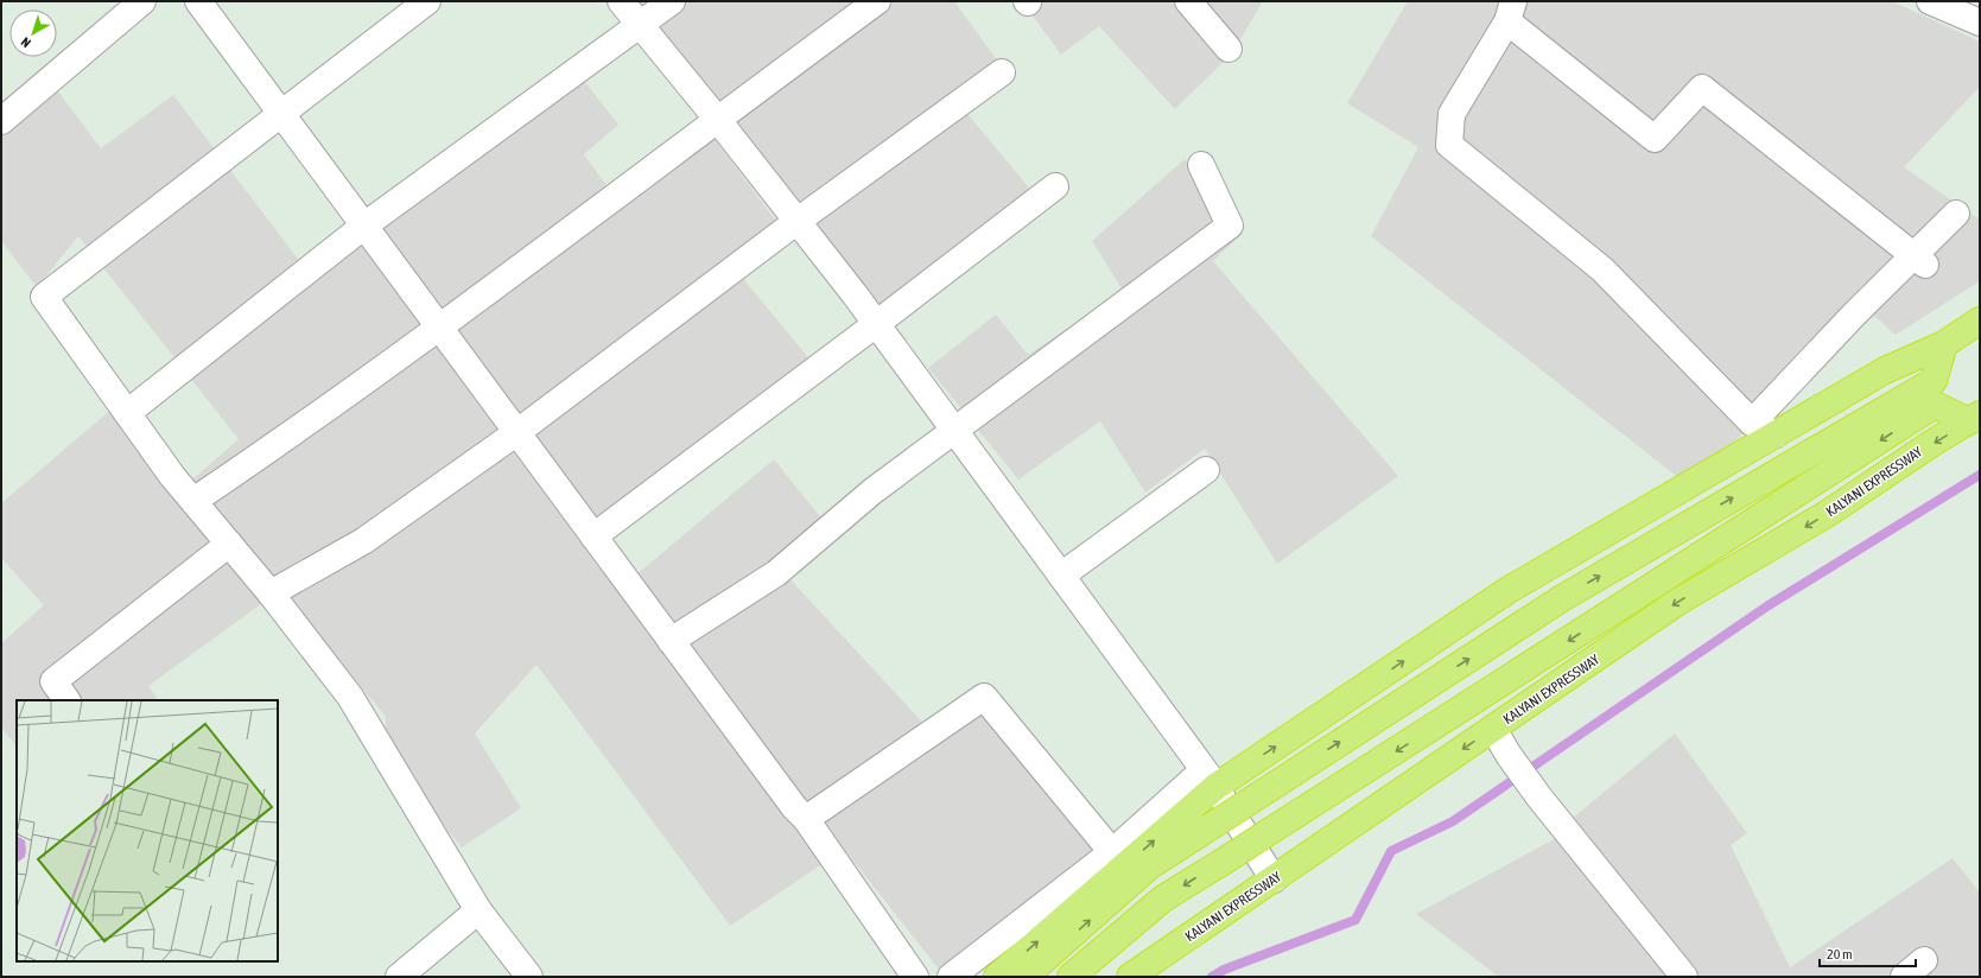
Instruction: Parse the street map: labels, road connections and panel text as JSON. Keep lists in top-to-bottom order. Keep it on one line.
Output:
{"streets":{"highway":["KALYANI EXPRESSWAY"]},"scale_bar":"20 m","north":"bottom left"}
